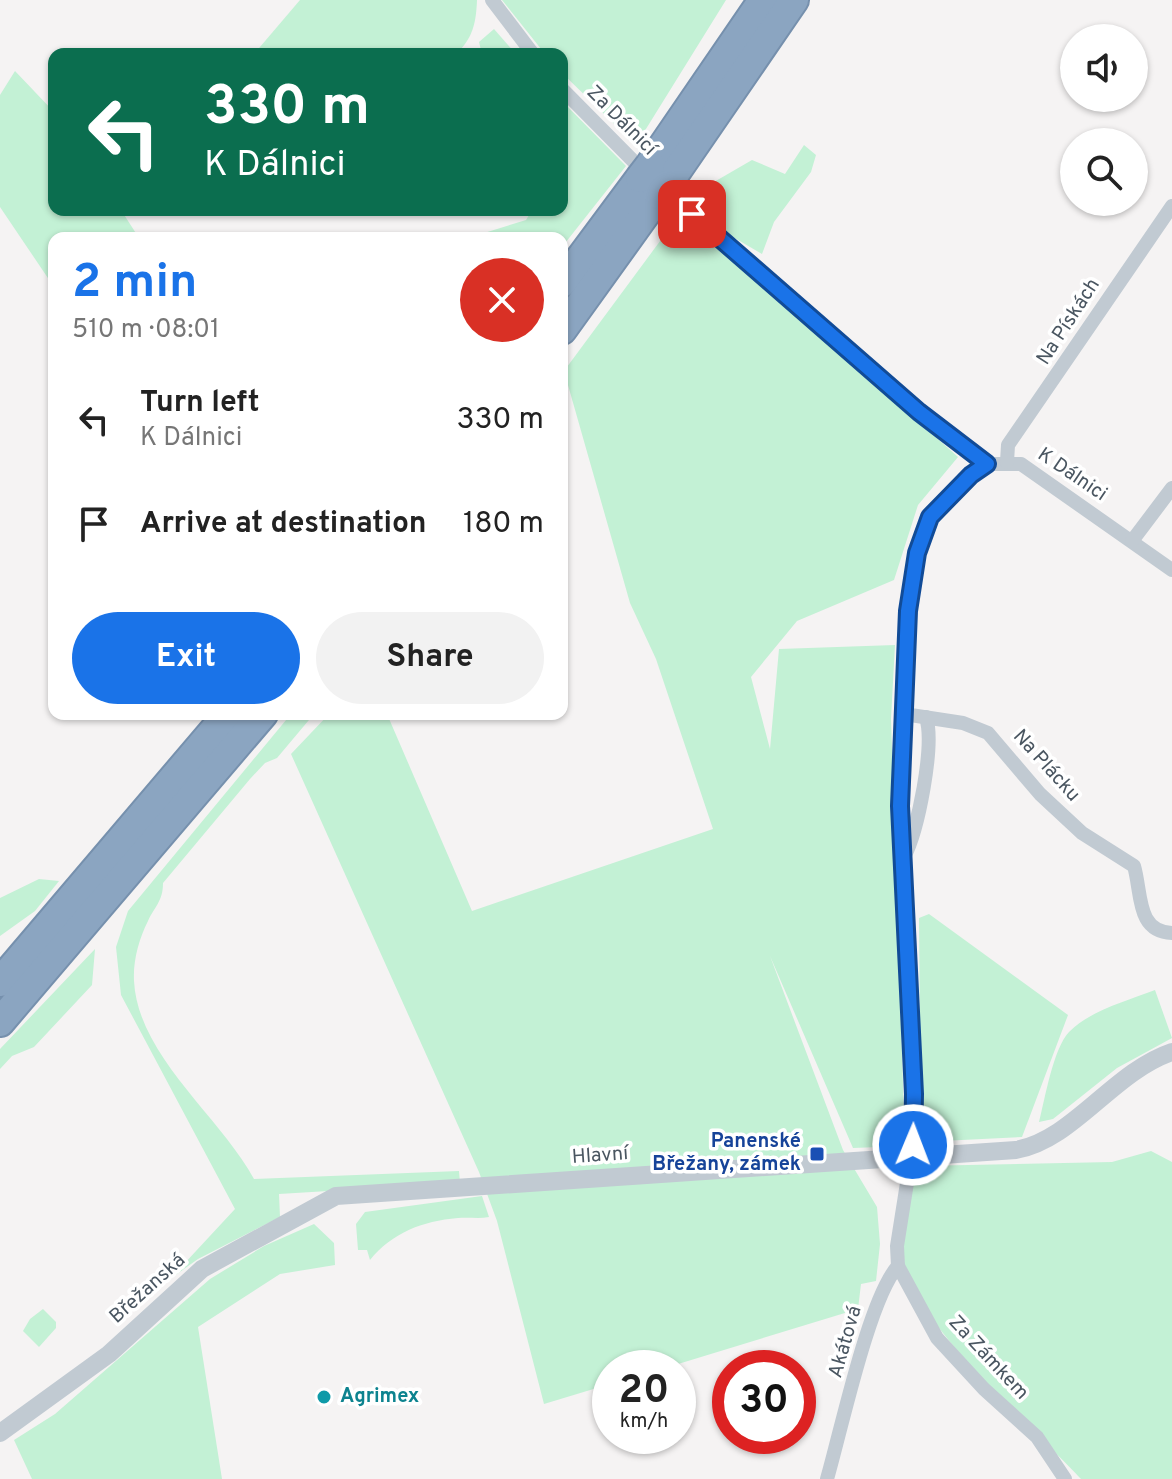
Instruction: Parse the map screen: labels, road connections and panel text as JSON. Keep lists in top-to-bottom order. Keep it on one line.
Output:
{"streets":{"street":["Za Dálnicí","Na Pískách","K Dálnici","Na Plácku","Hlavní","Břežanská","Akátová","Za Zámkem"]},"crossings":[["Na Pískách","K Dálnici"],["Hlavní","Břežanská"],["Akátová","Za Zámkem"]],"places":{"transit":["Panenské Břežany, zámek"],"other":["Agrimex"]},"page":{"turn":["330 m","K Dálnici"],"heading":["2 min","510 m · 08:01"],"list":[{"name":"Turn left","note":"K Dálnici","value":"330 m"},{"name":"Arrive at destination","value":"180 m"}],"buttons":["Exit","Share"],"speed":"20 km/h","limit":"30"}}
